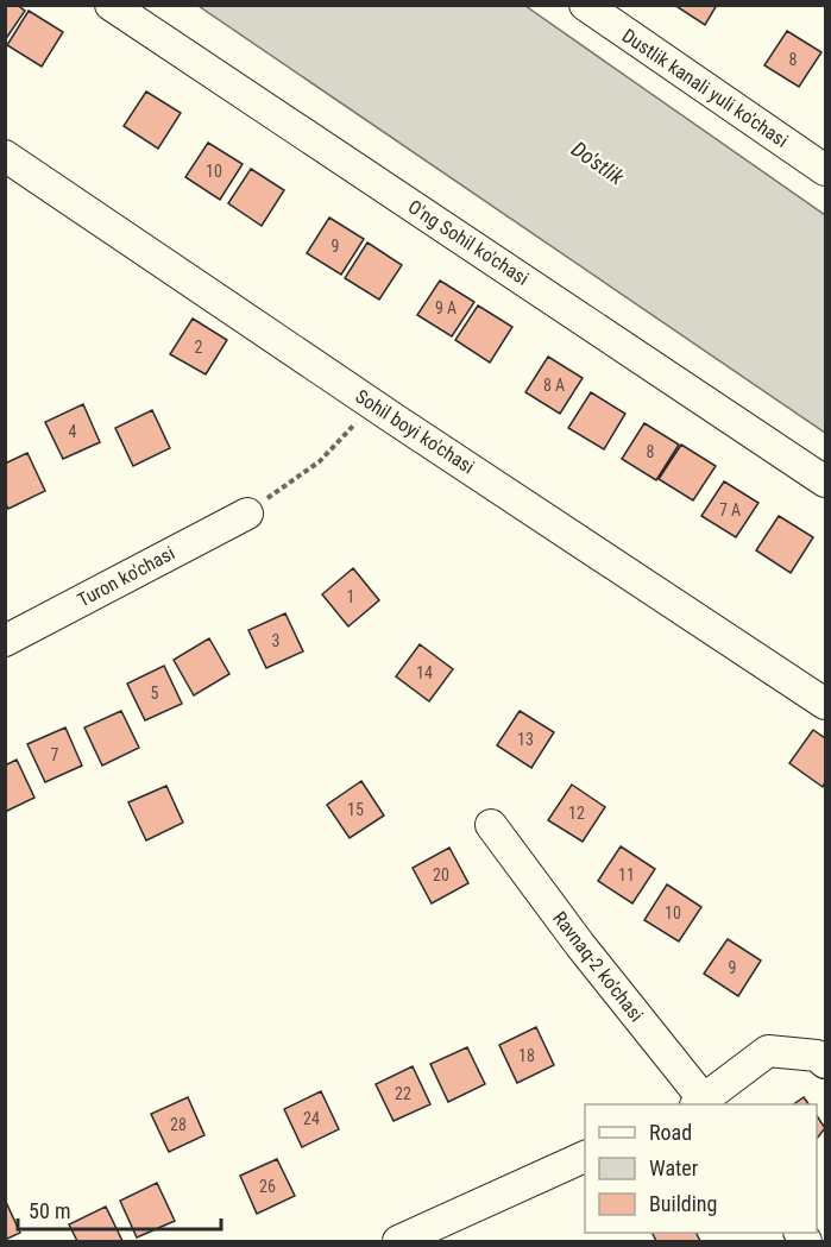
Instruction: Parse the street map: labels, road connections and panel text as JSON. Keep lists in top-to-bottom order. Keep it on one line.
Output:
{"streets":{"street":["Dustlik kanali yuli ko'chasi","O'ng Sohil ko'chasi","Sohil boyi ko'chasi","Turon ko'chasi","Ravnaq-2 ko'chasi"]},"water":["Do'stlik"],"house_numbers":["8","10","9","9 А","2","8 А","4","8","7 А","1","3","14","5","13","7","15","12","20","11","10","9","18","22","24","28","26"],"legend":["Road","Water","Building"],"scale_bar":"50 m"}
